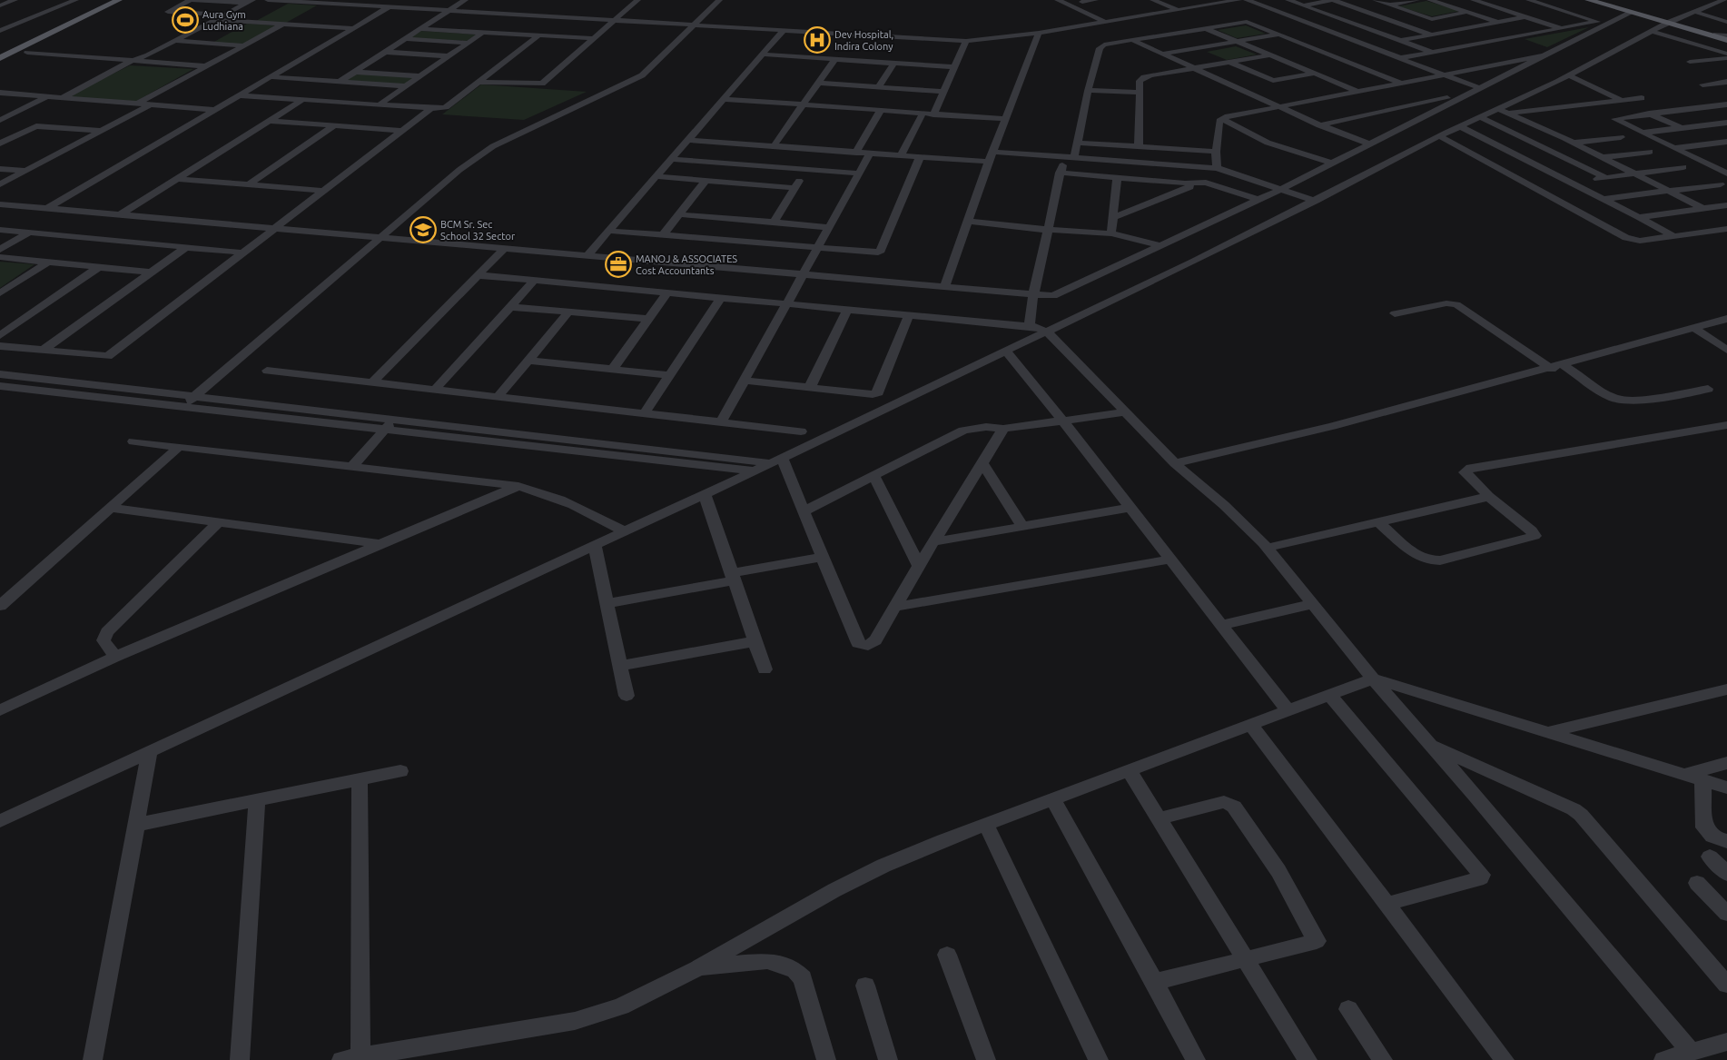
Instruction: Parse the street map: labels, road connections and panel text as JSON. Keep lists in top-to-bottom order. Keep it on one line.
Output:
{"places":{"sports":["Aura Gym Ludhiana"],"hospital":["Dev Hospital, Indira Colony"],"school or university":["BCM Sr. Sec School 32 Sector"],"office":["MANOJ & ASSOCIATES Cost Accountants"]}}
